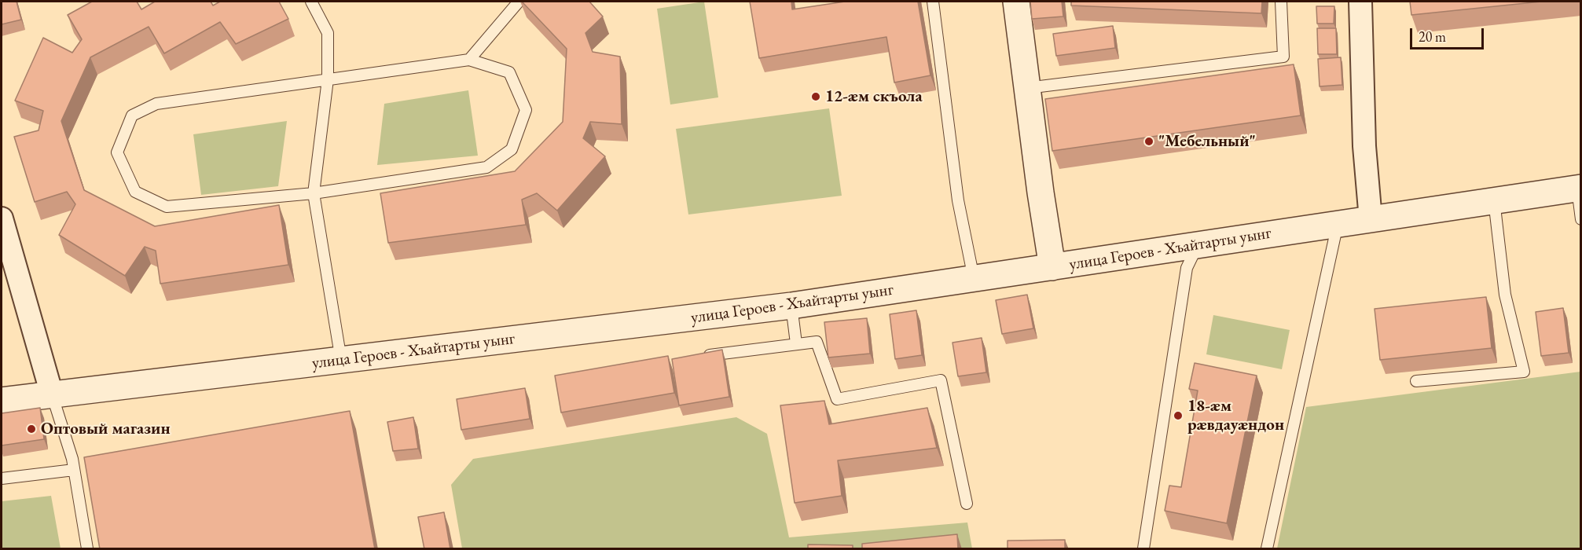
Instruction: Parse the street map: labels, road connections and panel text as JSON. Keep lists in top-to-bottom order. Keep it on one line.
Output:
{"streets":{"street":["улица Героев - Хъайтарты уынг"]},"places":["12-æм скъола","\"Мебельный\"","18-æм рӕвдауӕндон","Оптовый магазин"],"scale_bar":"20 m"}
